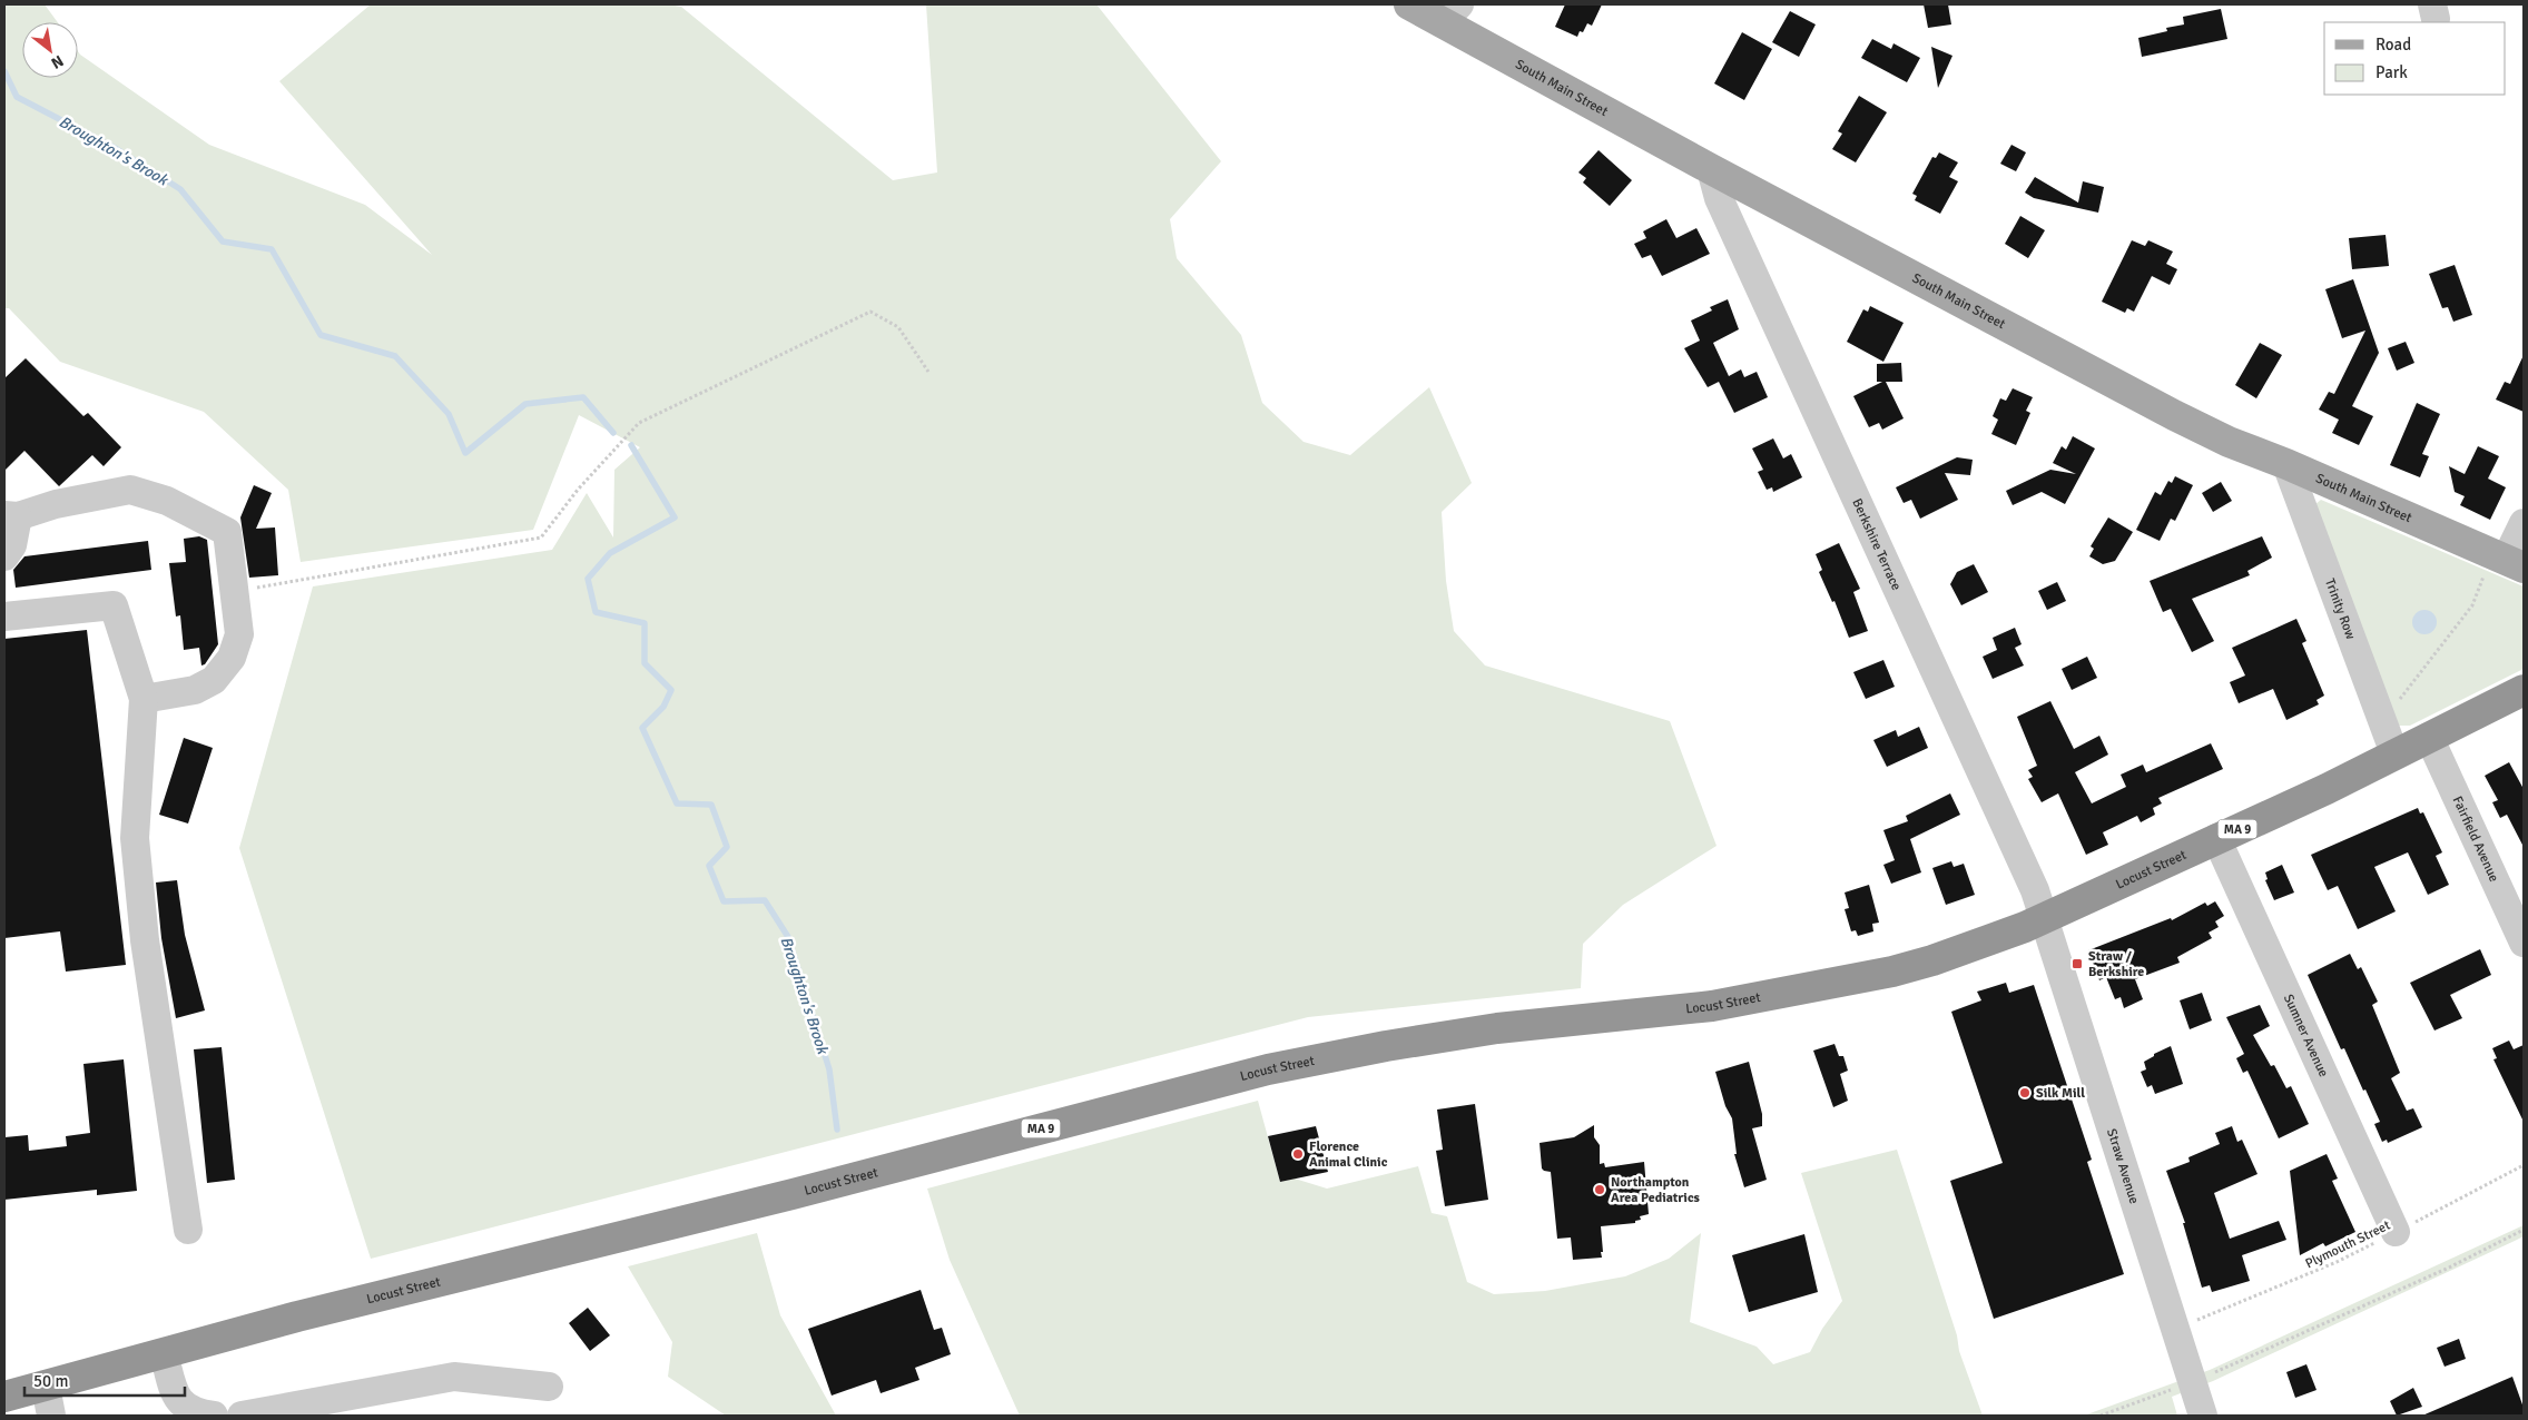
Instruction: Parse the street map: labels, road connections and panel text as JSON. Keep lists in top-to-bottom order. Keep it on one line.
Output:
{"streets":{"highway":["MA 9","Locust Street"],"main road":["South Main Street"],"street":["Berkshire Terrace","Trinity Row","Fairfield Avenue","Sumner Avenue","Straw Avenue"],"path":["Plymouth Street"]},"crossings":[["South Main Street","Berkshire Terrace"],["South Main Street","Trinity Row"],["Berkshire Terrace","Locust Street"],["Berkshire Terrace","Straw Avenue"],["Trinity Row","Locust Street"],["Fairfield Avenue","Locust Street"],["Locust Street","Sumner Avenue"],["Locust Street","Straw Avenue"],["Sumner Avenue","Plymouth Street"],["Straw Avenue","Plymouth Street"]],"water":["Broughton's Brook"],"places":{"transit":["Straw / Berkshire"],"other":["Silk Mill","Florence Animal Clinic","Northampton Area Pediatrics"]},"legend":["Road","Park"],"scale_bar":"50 m","north":"bottom right"}
